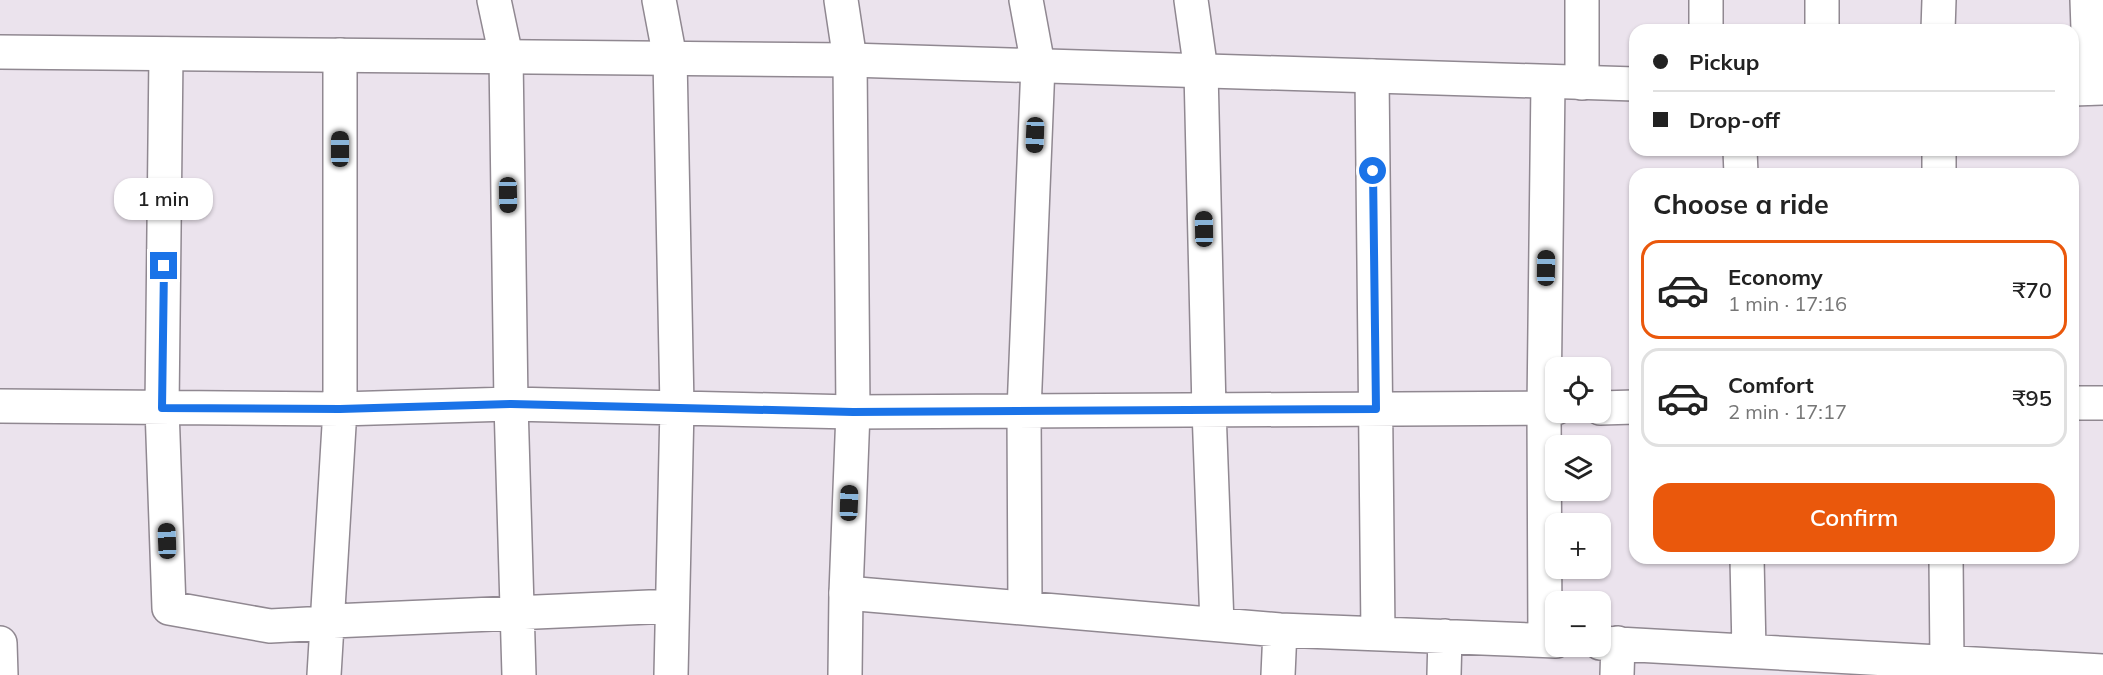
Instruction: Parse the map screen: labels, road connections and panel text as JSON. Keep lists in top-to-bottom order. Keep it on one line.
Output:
{"page":{"banner":["Pickup","Drop-off"],"heading":"Choose a ride","bubble":"1 min","list":[{"name":"Economy","note":"1 min · 17:16","value":"₹70"},{"name":"Comfort","note":"2 min · 17:17","value":"₹95"}],"map_buttons":["+","−"],"buttons":"Confirm"}}
